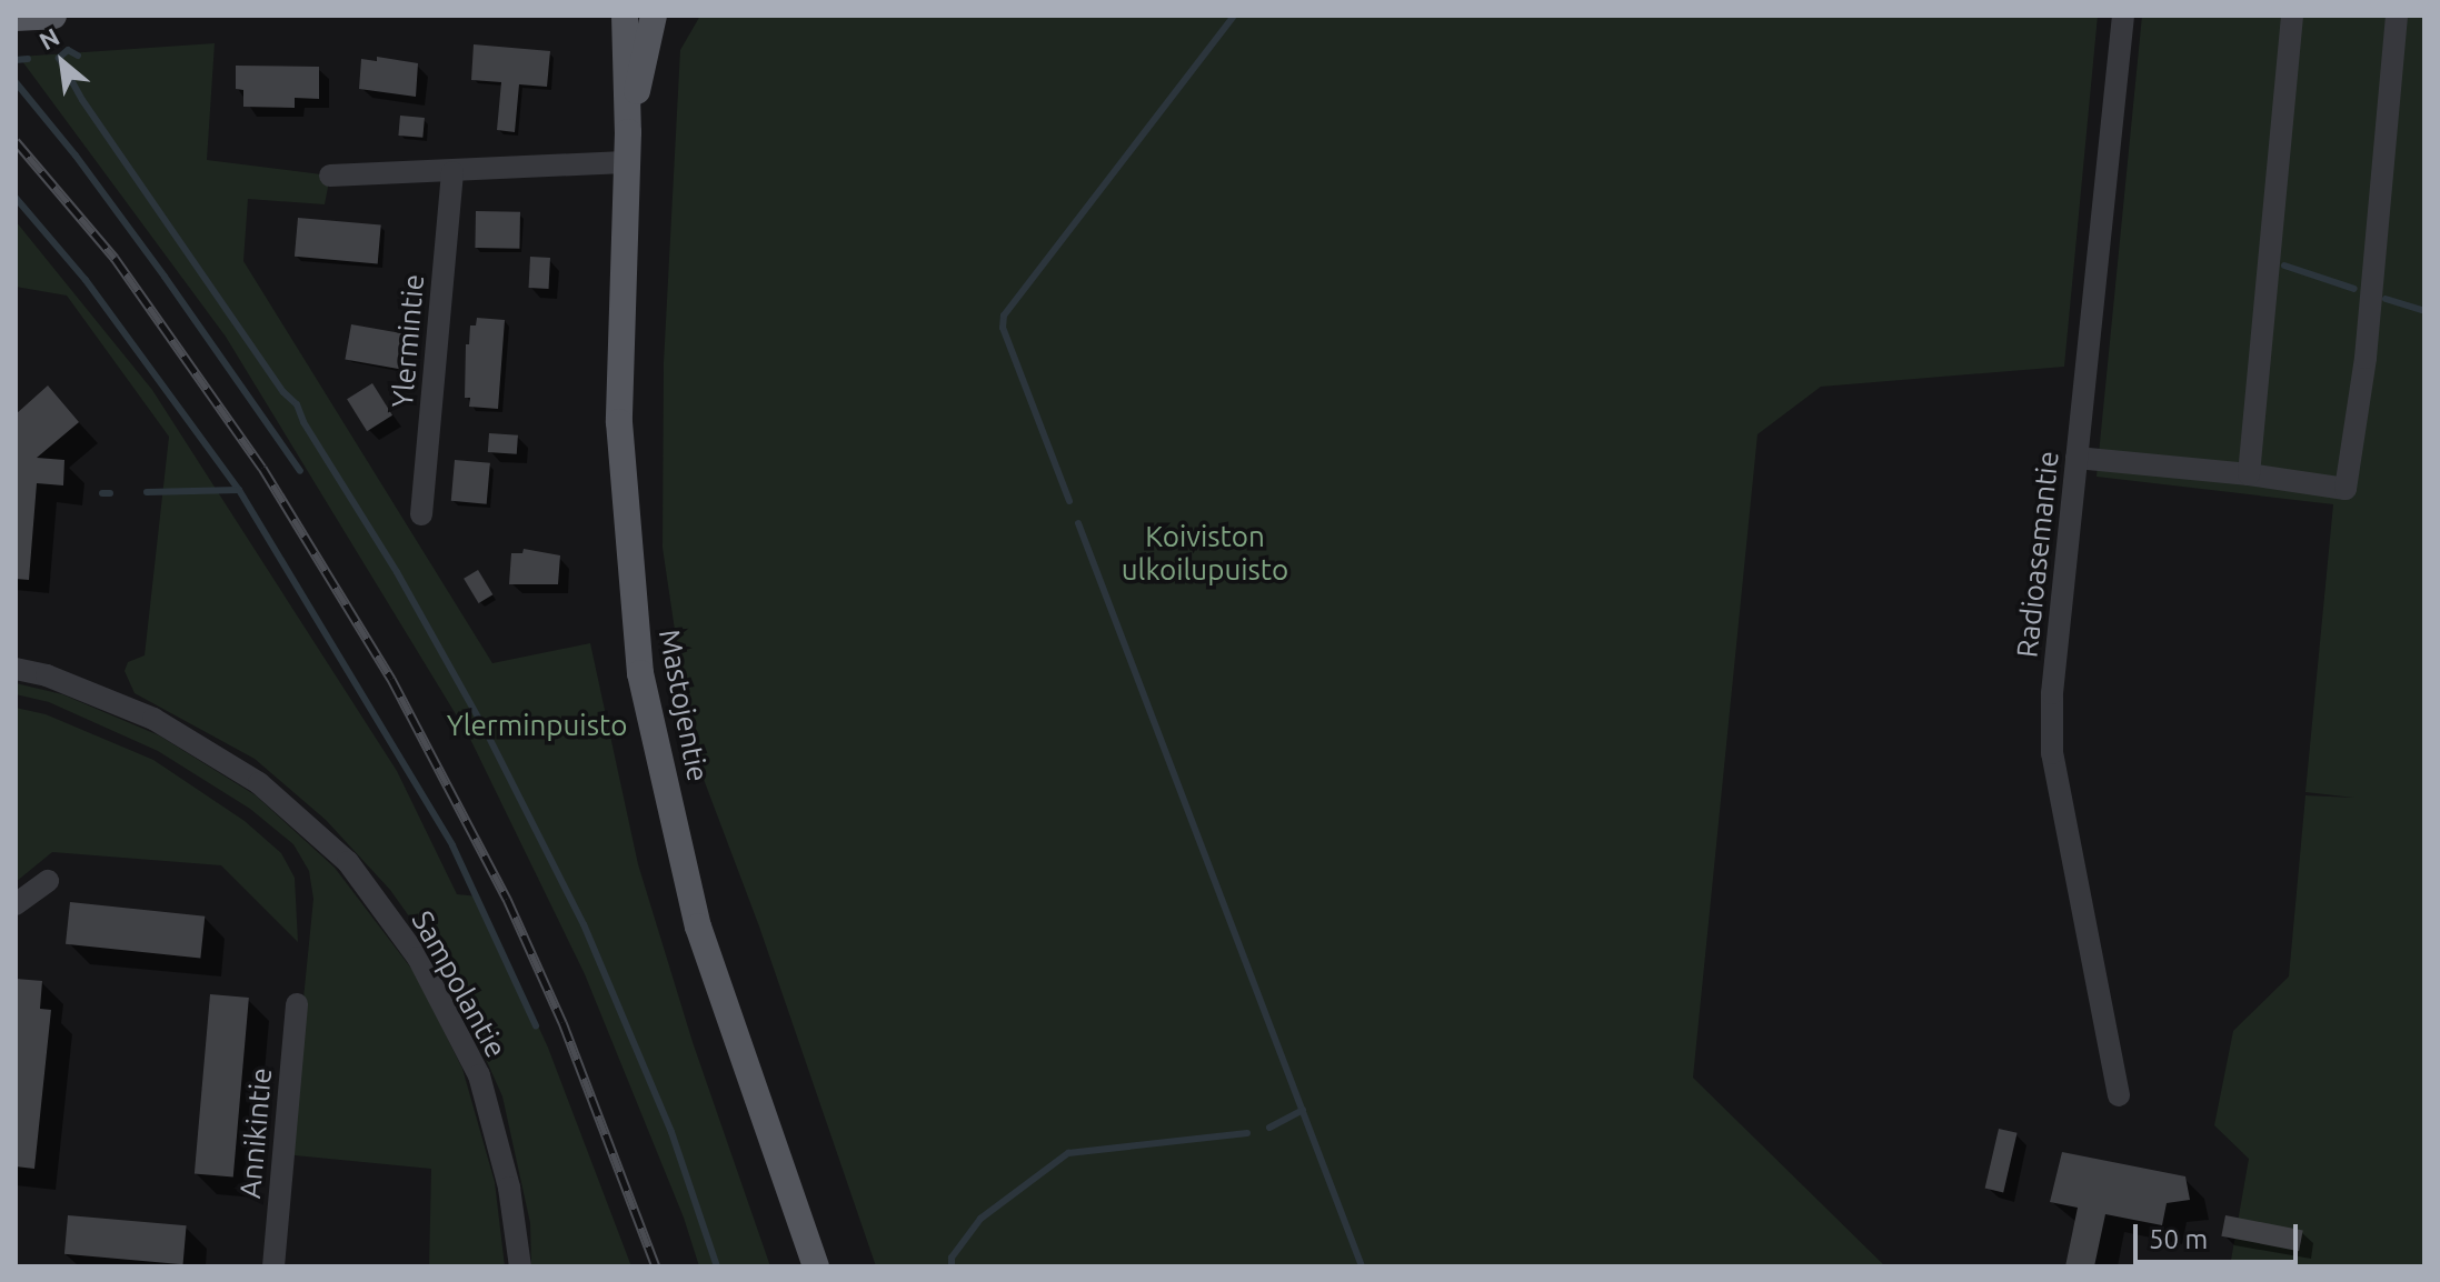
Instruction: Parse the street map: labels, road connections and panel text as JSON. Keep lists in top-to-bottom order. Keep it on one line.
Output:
{"streets":{"main road":["Mastojentie"],"street":["Ylermintie","Radioasemantie","Sampolantie","Annikintie"]},"parks":["Koiviston ulkoilupuisto","Ylerminpuisto"],"scale_bar":"50 m","north":"top left"}
